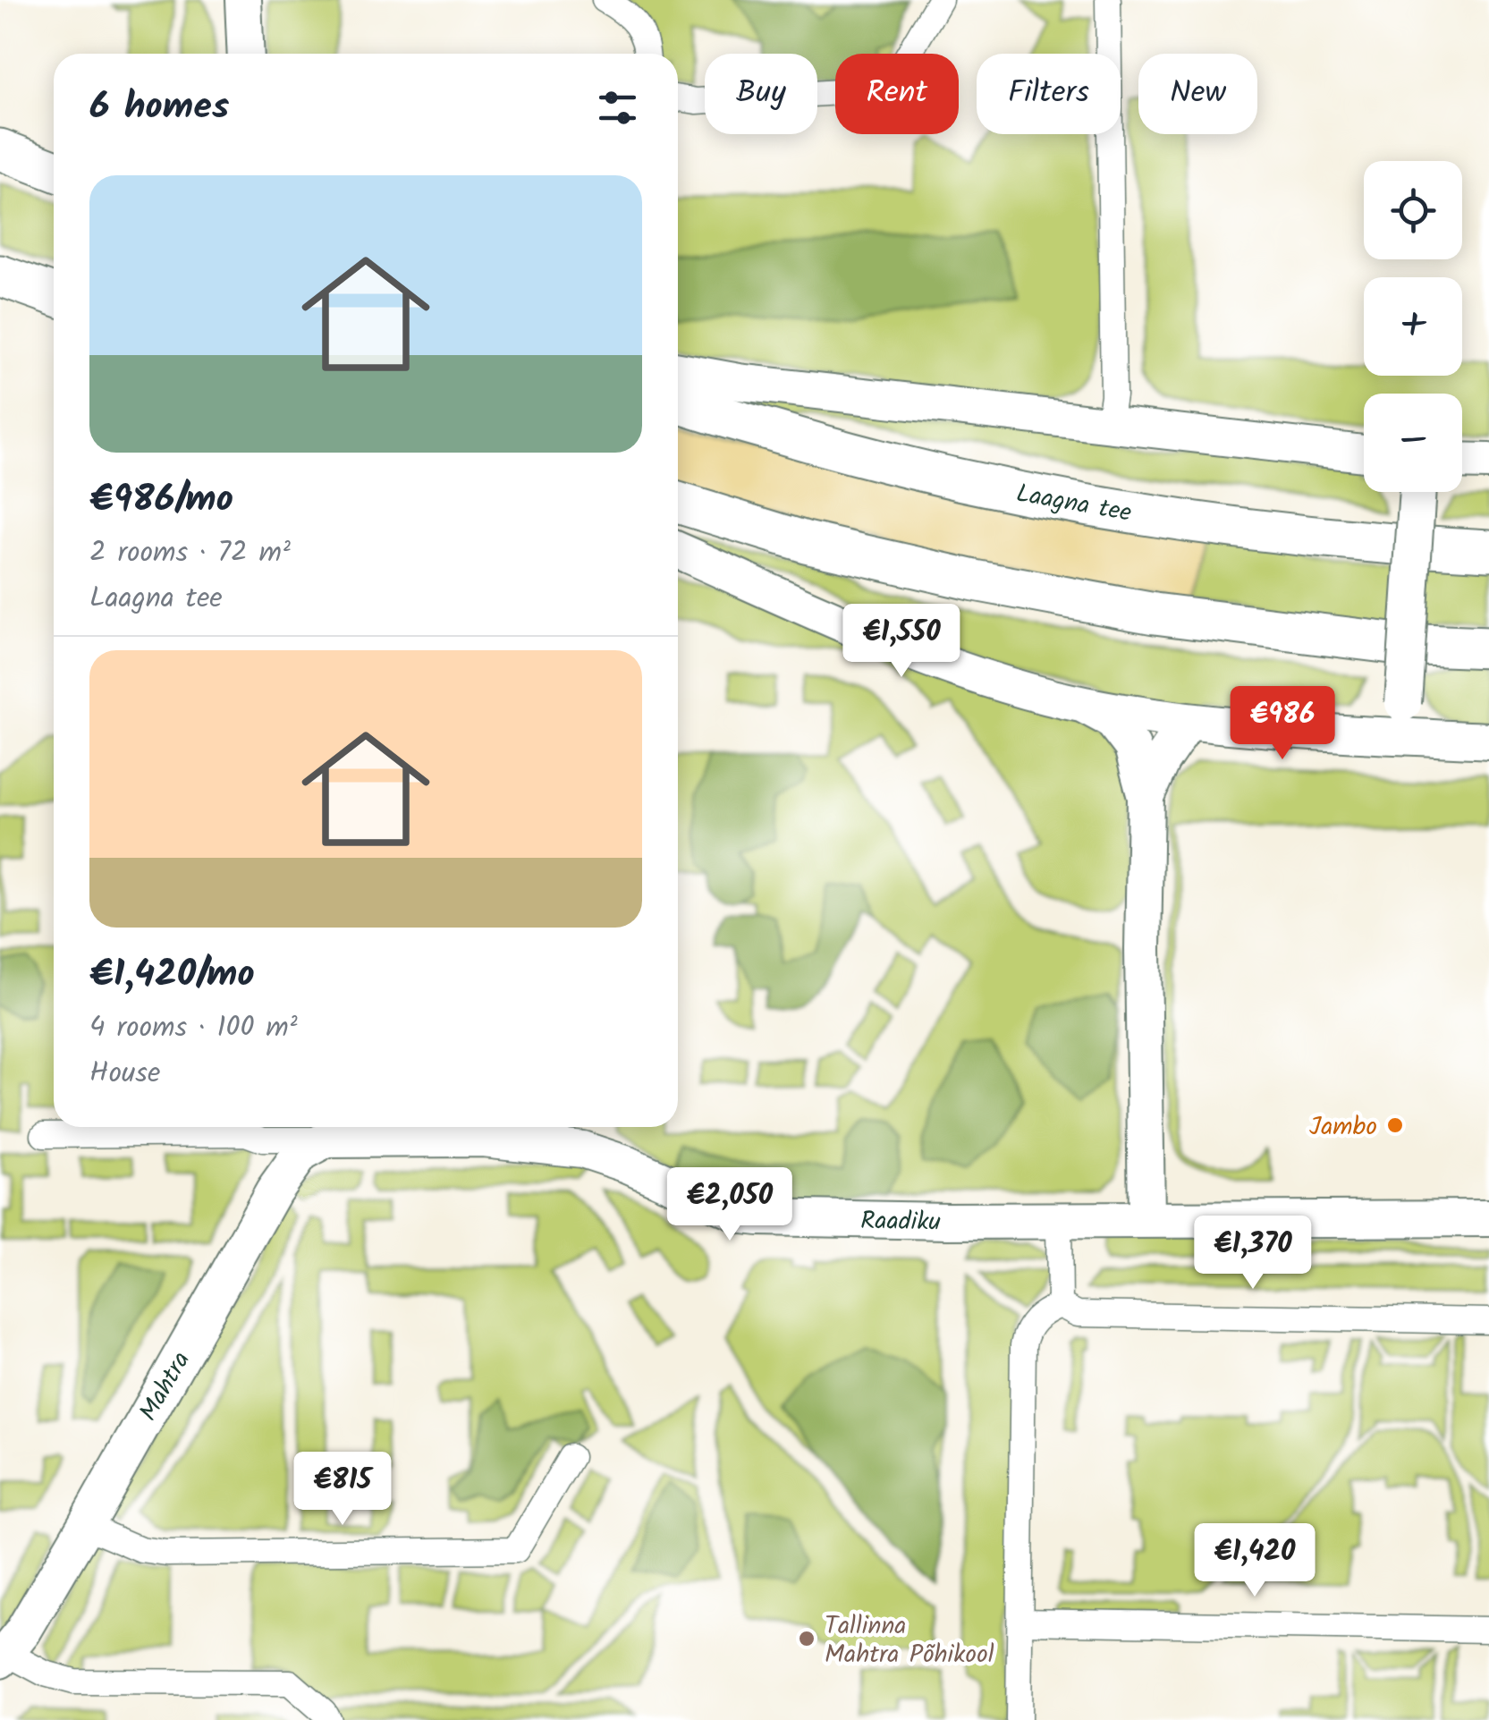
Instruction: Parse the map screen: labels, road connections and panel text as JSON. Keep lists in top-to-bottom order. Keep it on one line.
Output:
{"streets":{"main road":["Laagna tee"],"street":["Raadiku","Mahtra"]},"crossings":[["Raadiku","Mahtra"]],"places":["Jambo","Tallinna Mahtra Põhikool"],"page":{"chip":["Buy","Rent","Filters","New"],"heading":"6 homes","map_buttons":["+","−"],"list":[{"name":"€986/mo","note":"2 rooms · 72 m² · Laagna tee"},{"name":"€1,420/mo","note":"4 rooms · 100 m² · House"}],"price":["€1,550","€986","€2,050","€1,370","€815","€1,420"]}}
